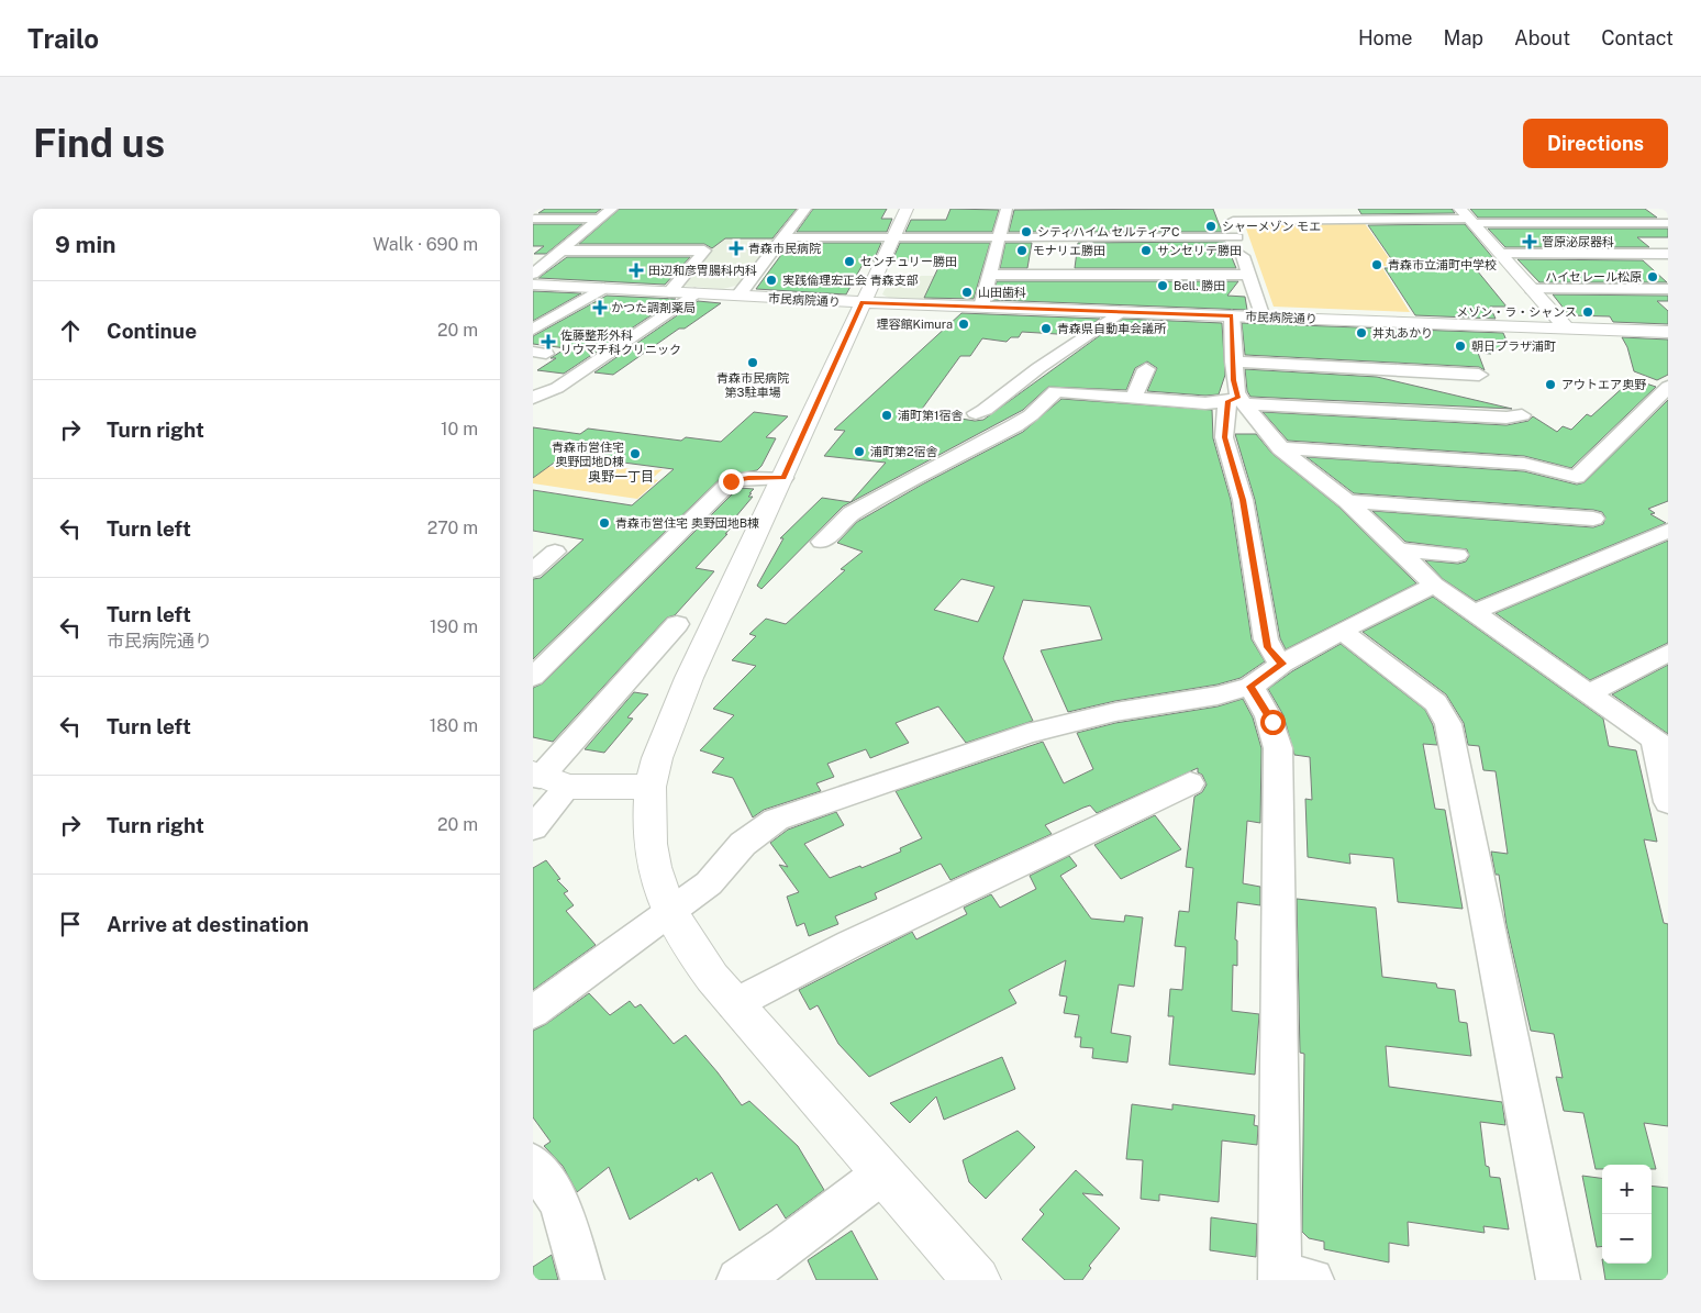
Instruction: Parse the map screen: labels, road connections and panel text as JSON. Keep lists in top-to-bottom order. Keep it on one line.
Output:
{"streets":{"street":["市民病院通り"]},"districts":["奥野一丁目"],"places":{"other":["シャーメゾン モエ","シティハイム セルティアC","モナリエ勝田","サンセリテ勝田","センチュリー勝田","青森市立浦町中学校","ハイセレール松原","実践倫理宏正会 青森支部","Bell. 勝田","山田歯科","メゾン・ラ・シャンス","理容館Kimura","青森県自動車会議所","丼丸あかり","朝日プラザ浦町","青森市民病院 第3駐車場","アウトエア奥野","浦町第1宿舎","浦町第2宿舎","青森市営住宅 奥野団地D棟","青森市営住宅 奥野団地B棟"],"health":["菅原泌尿器科","青森市民病院","田辺和彦胃腸科内科","かつた調剤薬局","佐藤整形外科 リウマチ科クリニック"]},"page":{"header":"Trailo","nav":["Home","Map","About","Contact"],"buttons":"Directions","title":"Find us","heading":["9 min","Walk · 690 m"],"list":[["Continue","20 m"],["Turn right","10 m"],["Turn left","270 m"],["Turn left","市民病院通り","190 m"],["Turn left","180 m"],["Turn right","20 m"],"Arrive at destination"],"map_buttons":["+","−"]}}
